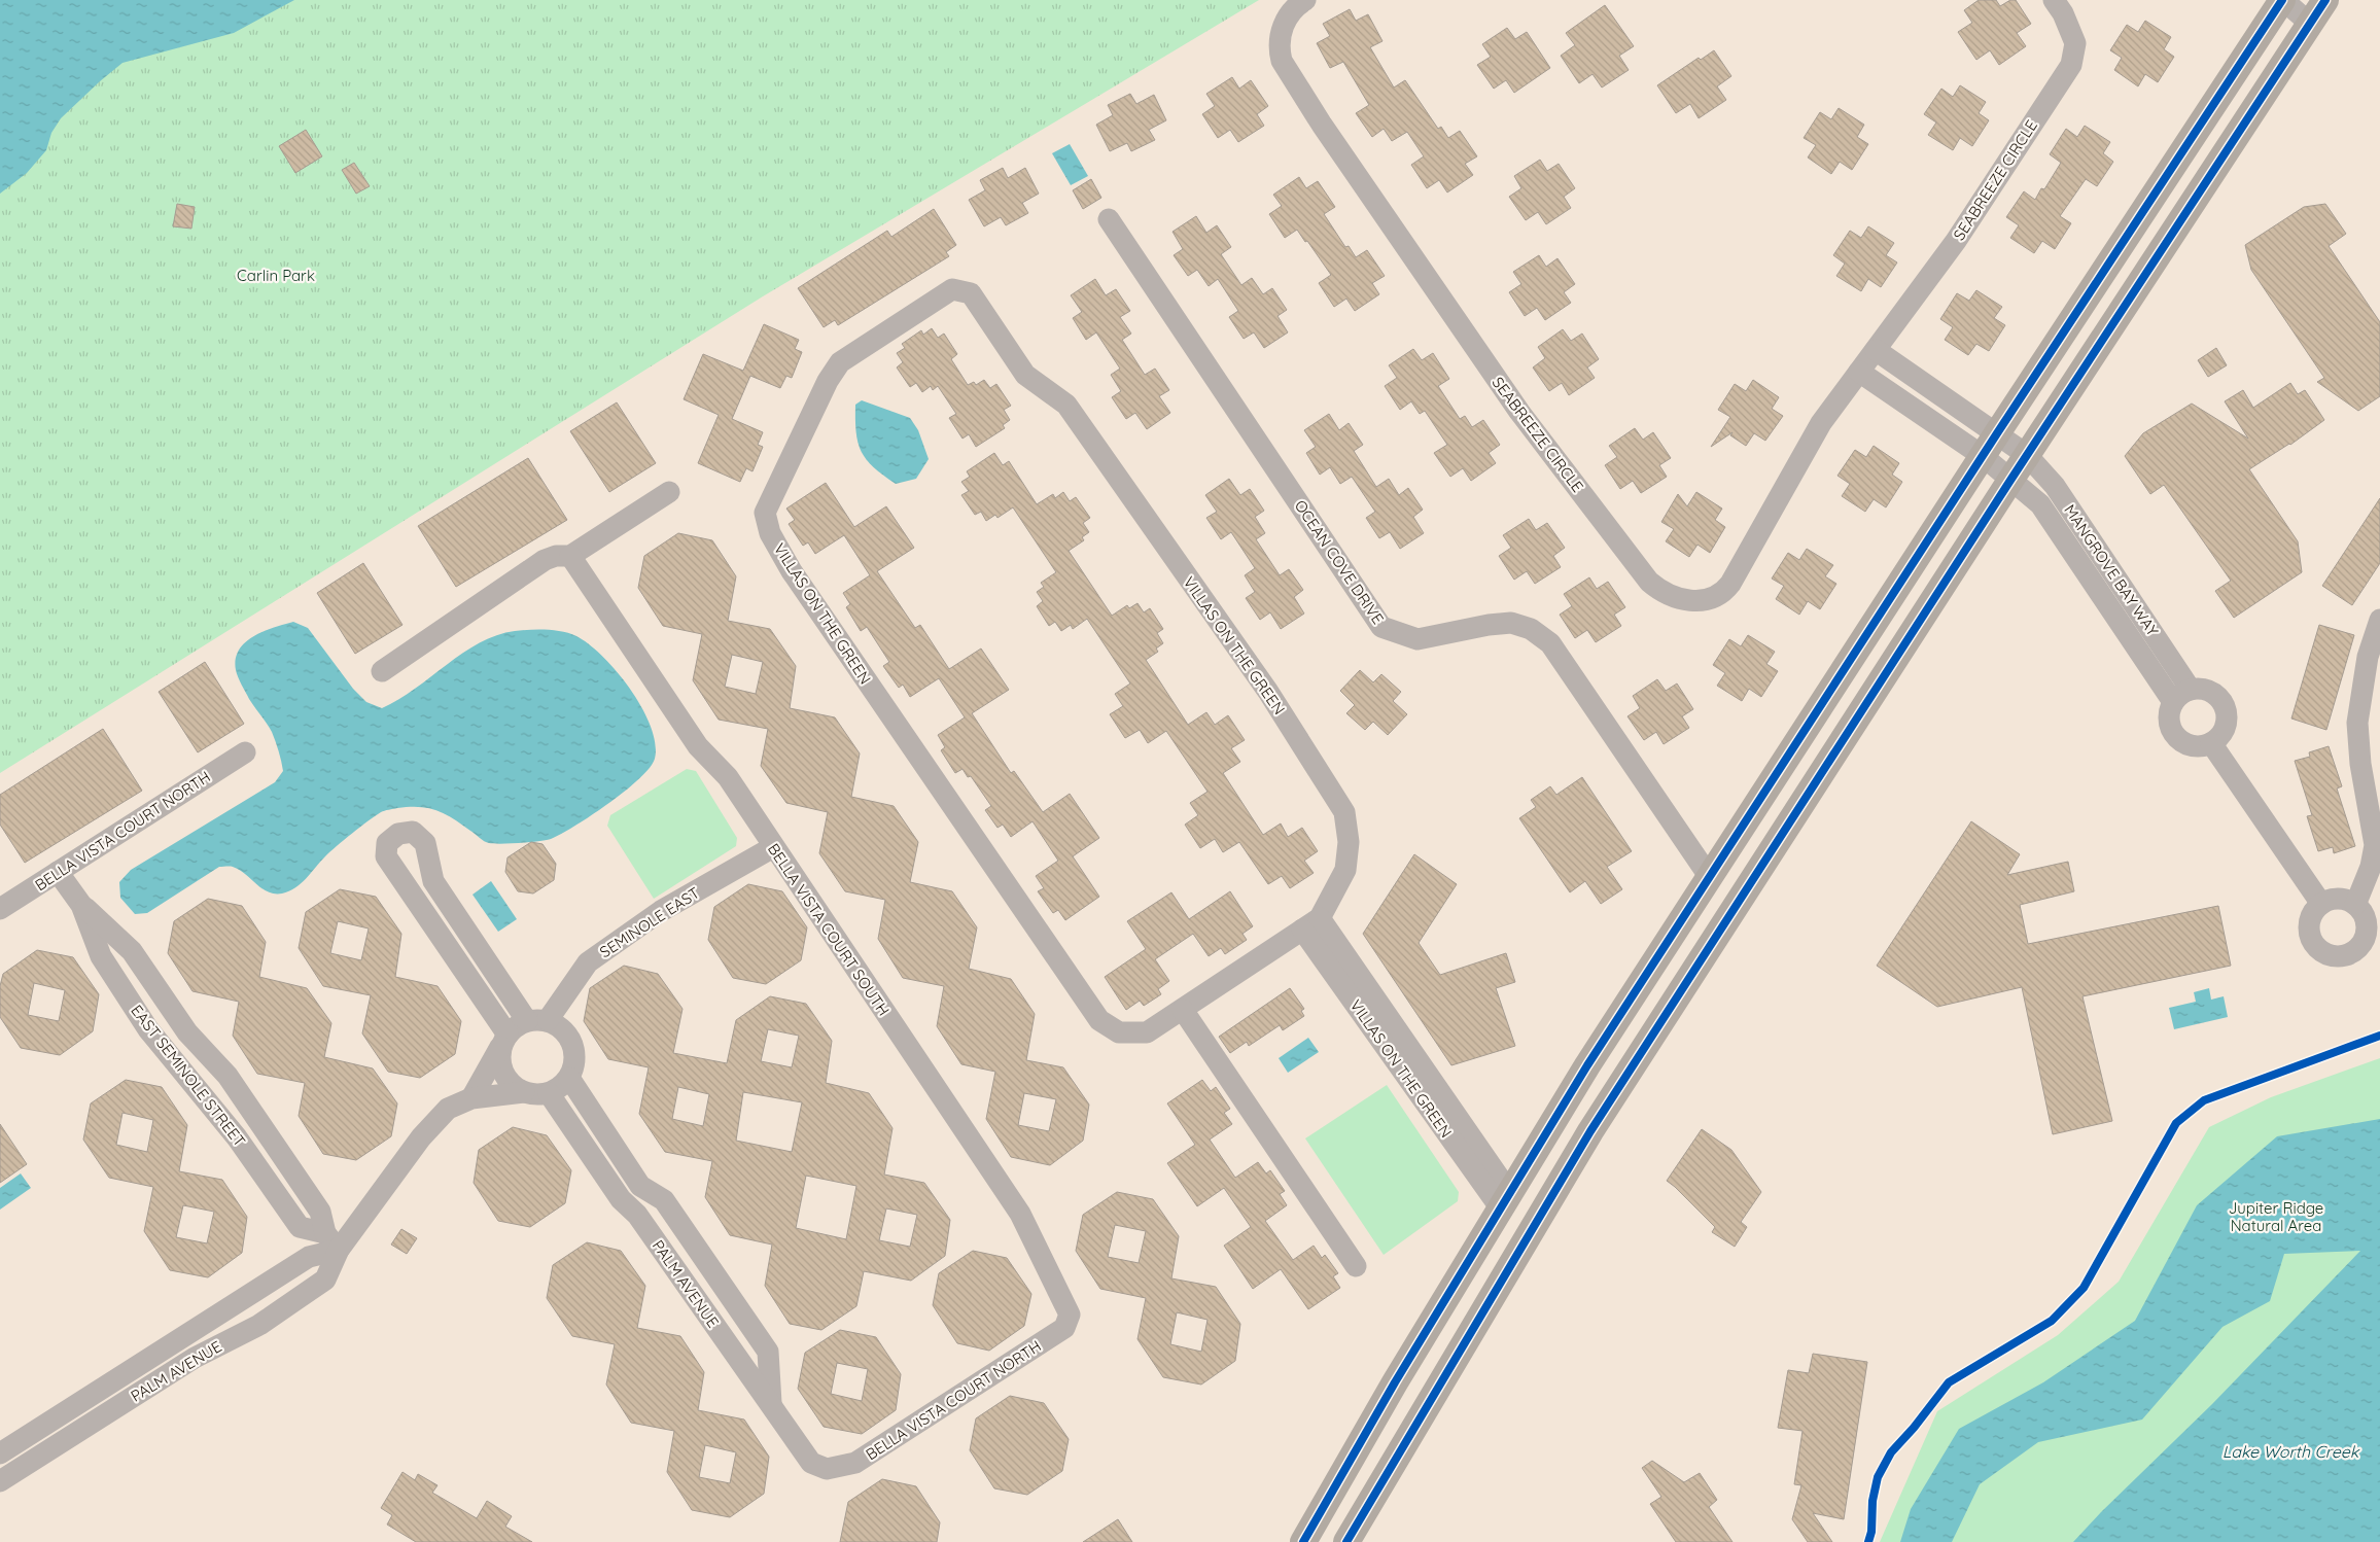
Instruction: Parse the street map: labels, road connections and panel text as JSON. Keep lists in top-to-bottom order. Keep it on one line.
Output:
{"streets":{"street":["SEABREEZE CIRCLE","OCEAN COVE DRIVE","MANGROVE BAY WAY","VILLAS ON THE GREEN","BELLA VISTA COURT NORTH","SEMINOLE EAST","BELLA VISTA COURT SOUTH","EAST SEMINOLE STREET","PALM AVENUE"]},"crossings":[["BELLA VISTA COURT NORTH","BELLA VISTA COURT SOUTH"],["BELLA VISTA COURT NORTH","EAST SEMINOLE STREET"],["BELLA VISTA COURT NORTH","PALM AVENUE"],["SEMINOLE EAST","BELLA VISTA COURT SOUTH"],["SEMINOLE EAST","PALM AVENUE"],["EAST SEMINOLE STREET","PALM AVENUE"]],"water":["Lake Worth Creek"],"parks":["Carlin Park","Jupiter Ridge Natural Area"]}
